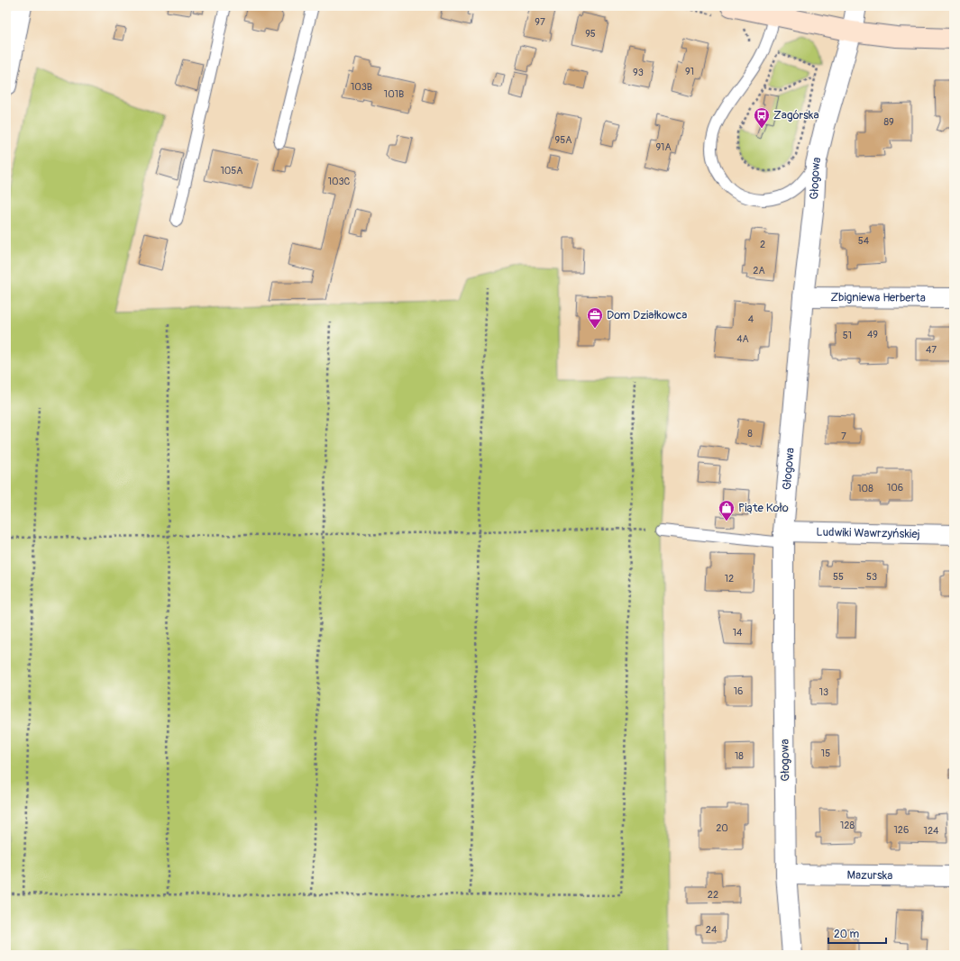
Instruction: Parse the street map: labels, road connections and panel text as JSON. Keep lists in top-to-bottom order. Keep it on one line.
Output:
{"streets":{"street":["Głogowa","Zbigniewa Herberta","Ludwiki Wawrzyńskiej","Mazurska"]},"crossings":[["Głogowa","Zbigniewa Herberta"],["Głogowa","Ludwiki Wawrzyńskiej"],["Głogowa","Mazurska"]],"places":{"bus stop":["Zagórska"],"office":["Dom Działkowca"],"shop":["Piąte Koło"]},"house_numbers":["97","95","91","93","103B","101B","89","95A","91A","105A","103C","54","2","2A","4","49","51","4A","47","8","7","106","108","55","53","12","14","16","13","15","18","128","20","126","124","22","24"],"scale_bar":"20 m"}
